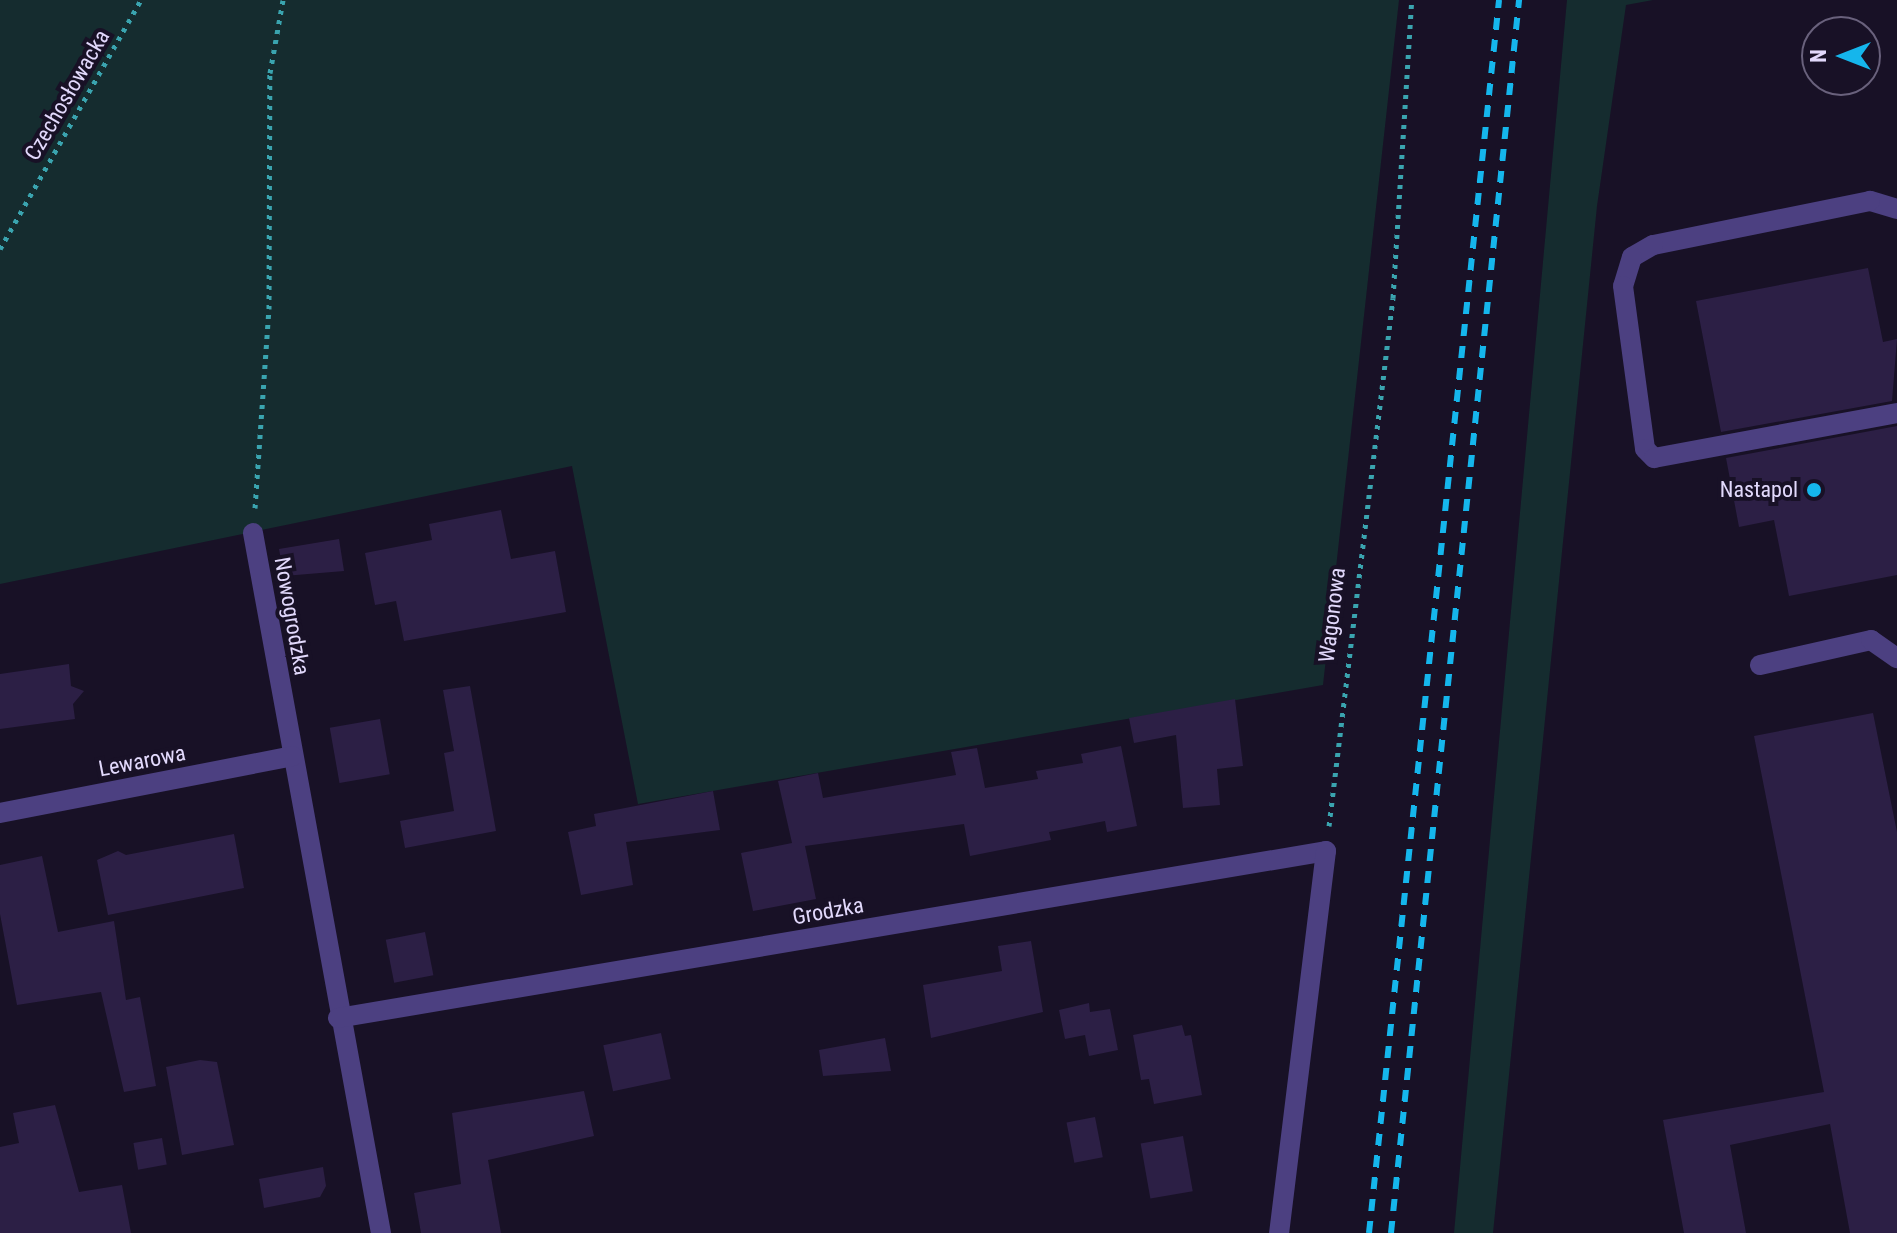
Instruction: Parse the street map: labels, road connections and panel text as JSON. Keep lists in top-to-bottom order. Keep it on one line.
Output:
{"streets":{"street":["Nowogrodzka","Lewarowa","Grodzka"],"path":["Czechosłowacka","Wagonowa"]},"crossings":[["Wagonowa","Grodzka"],["Nowogrodzka","Lewarowa"],["Nowogrodzka","Grodzka"]],"places":["Nastapol"],"north":"left"}
